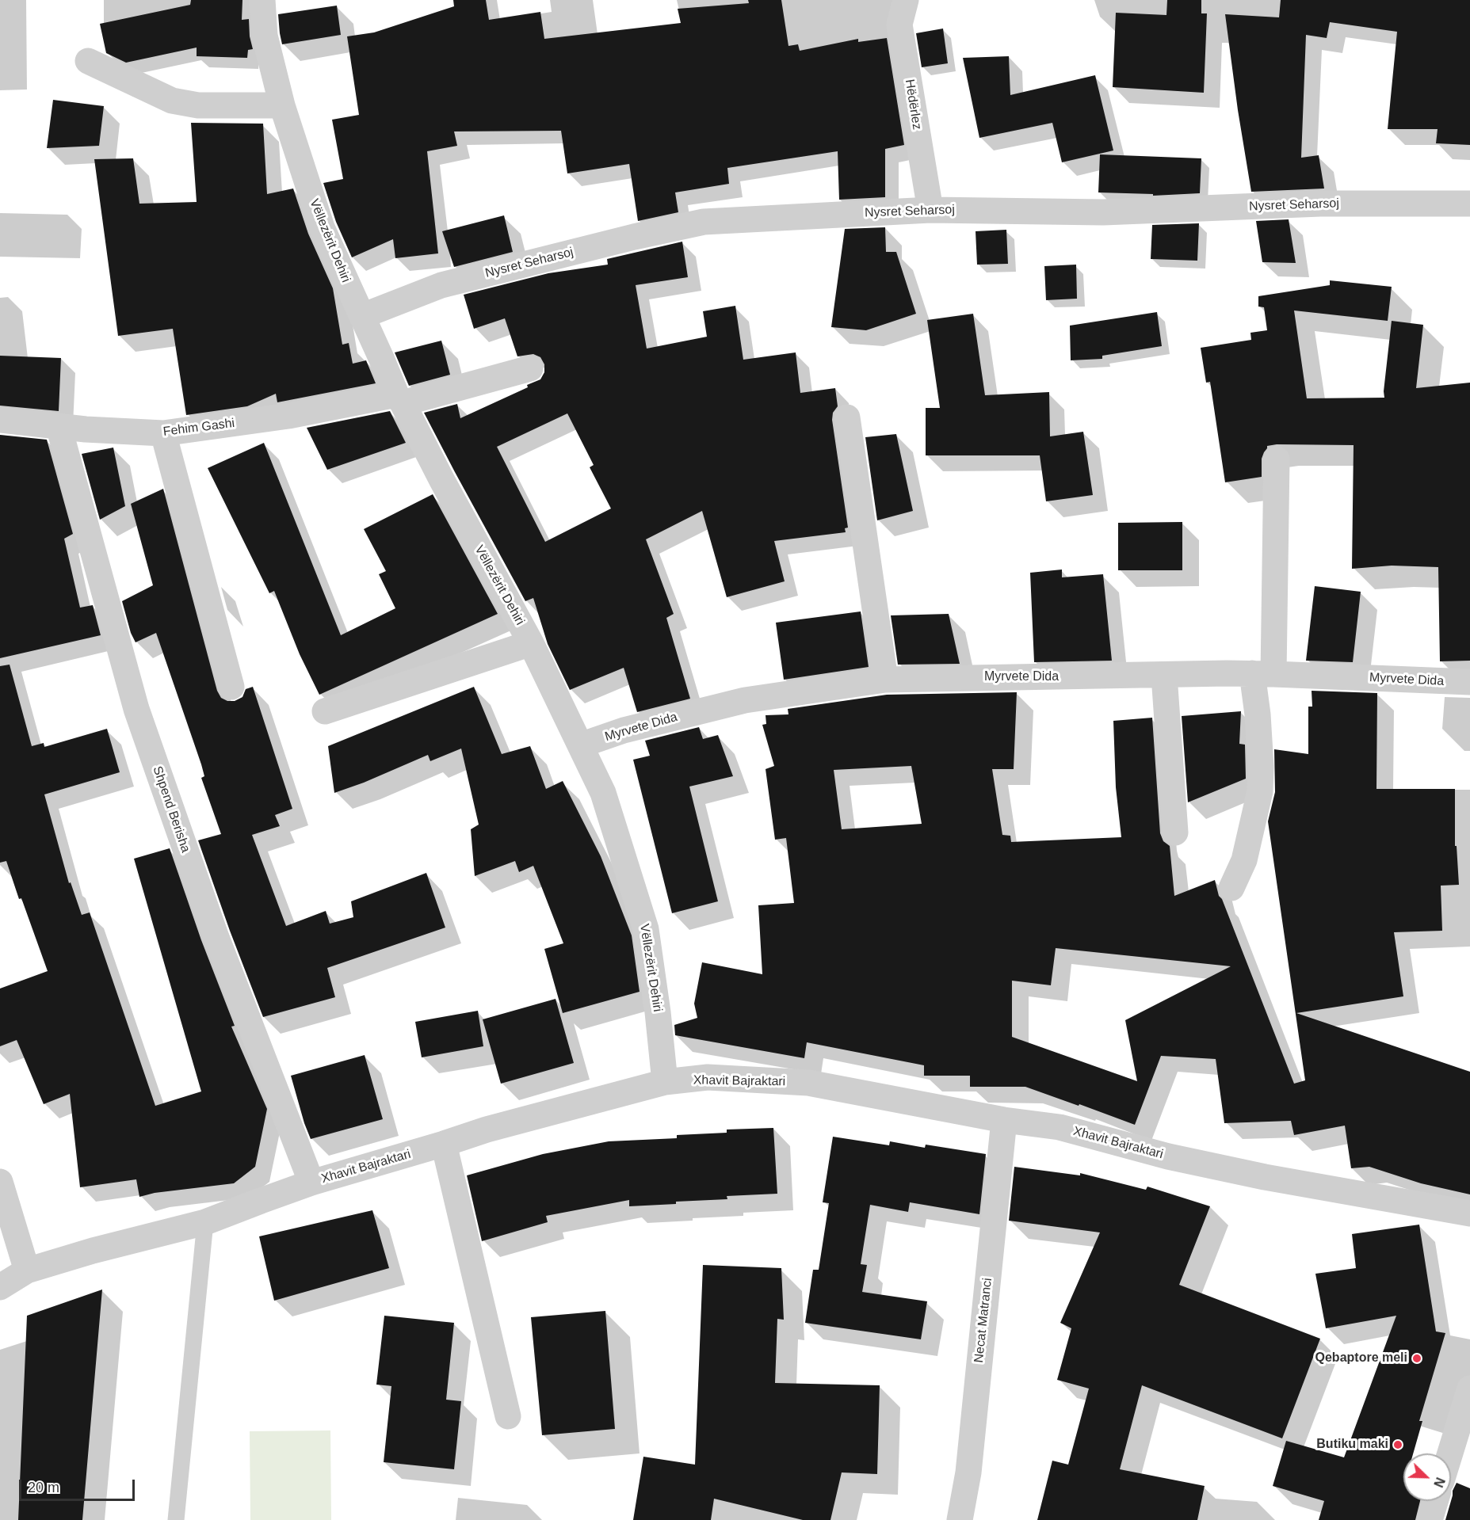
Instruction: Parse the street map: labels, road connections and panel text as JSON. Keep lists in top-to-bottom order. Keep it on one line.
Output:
{"streets":{"street":["Hëdërlez","Nysret Seharsoj","Vëllezërit Dehiri","Fehim Gashi","Myrvete Dida","Shpend Berisha","Xhavit Bajraktari","Necat Matranci"]},"crossings":[["Hëdërlez","Nysret Seharsoj"],["Nysret Seharsoj","Vëllezërit Dehiri"],["Vëllezërit Dehiri","Fehim Gashi"],["Vëllezërit Dehiri","Myrvete Dida"],["Vëllezërit Dehiri","Xhavit Bajraktari"],["Fehim Gashi","Shpend Berisha"],["Shpend Berisha","Xhavit Bajraktari"],["Xhavit Bajraktari","Necat Matranci"]],"places":["Qebaptore meli","Butiku maki"],"scale_bar":"20 m","north":"bottom right"}
